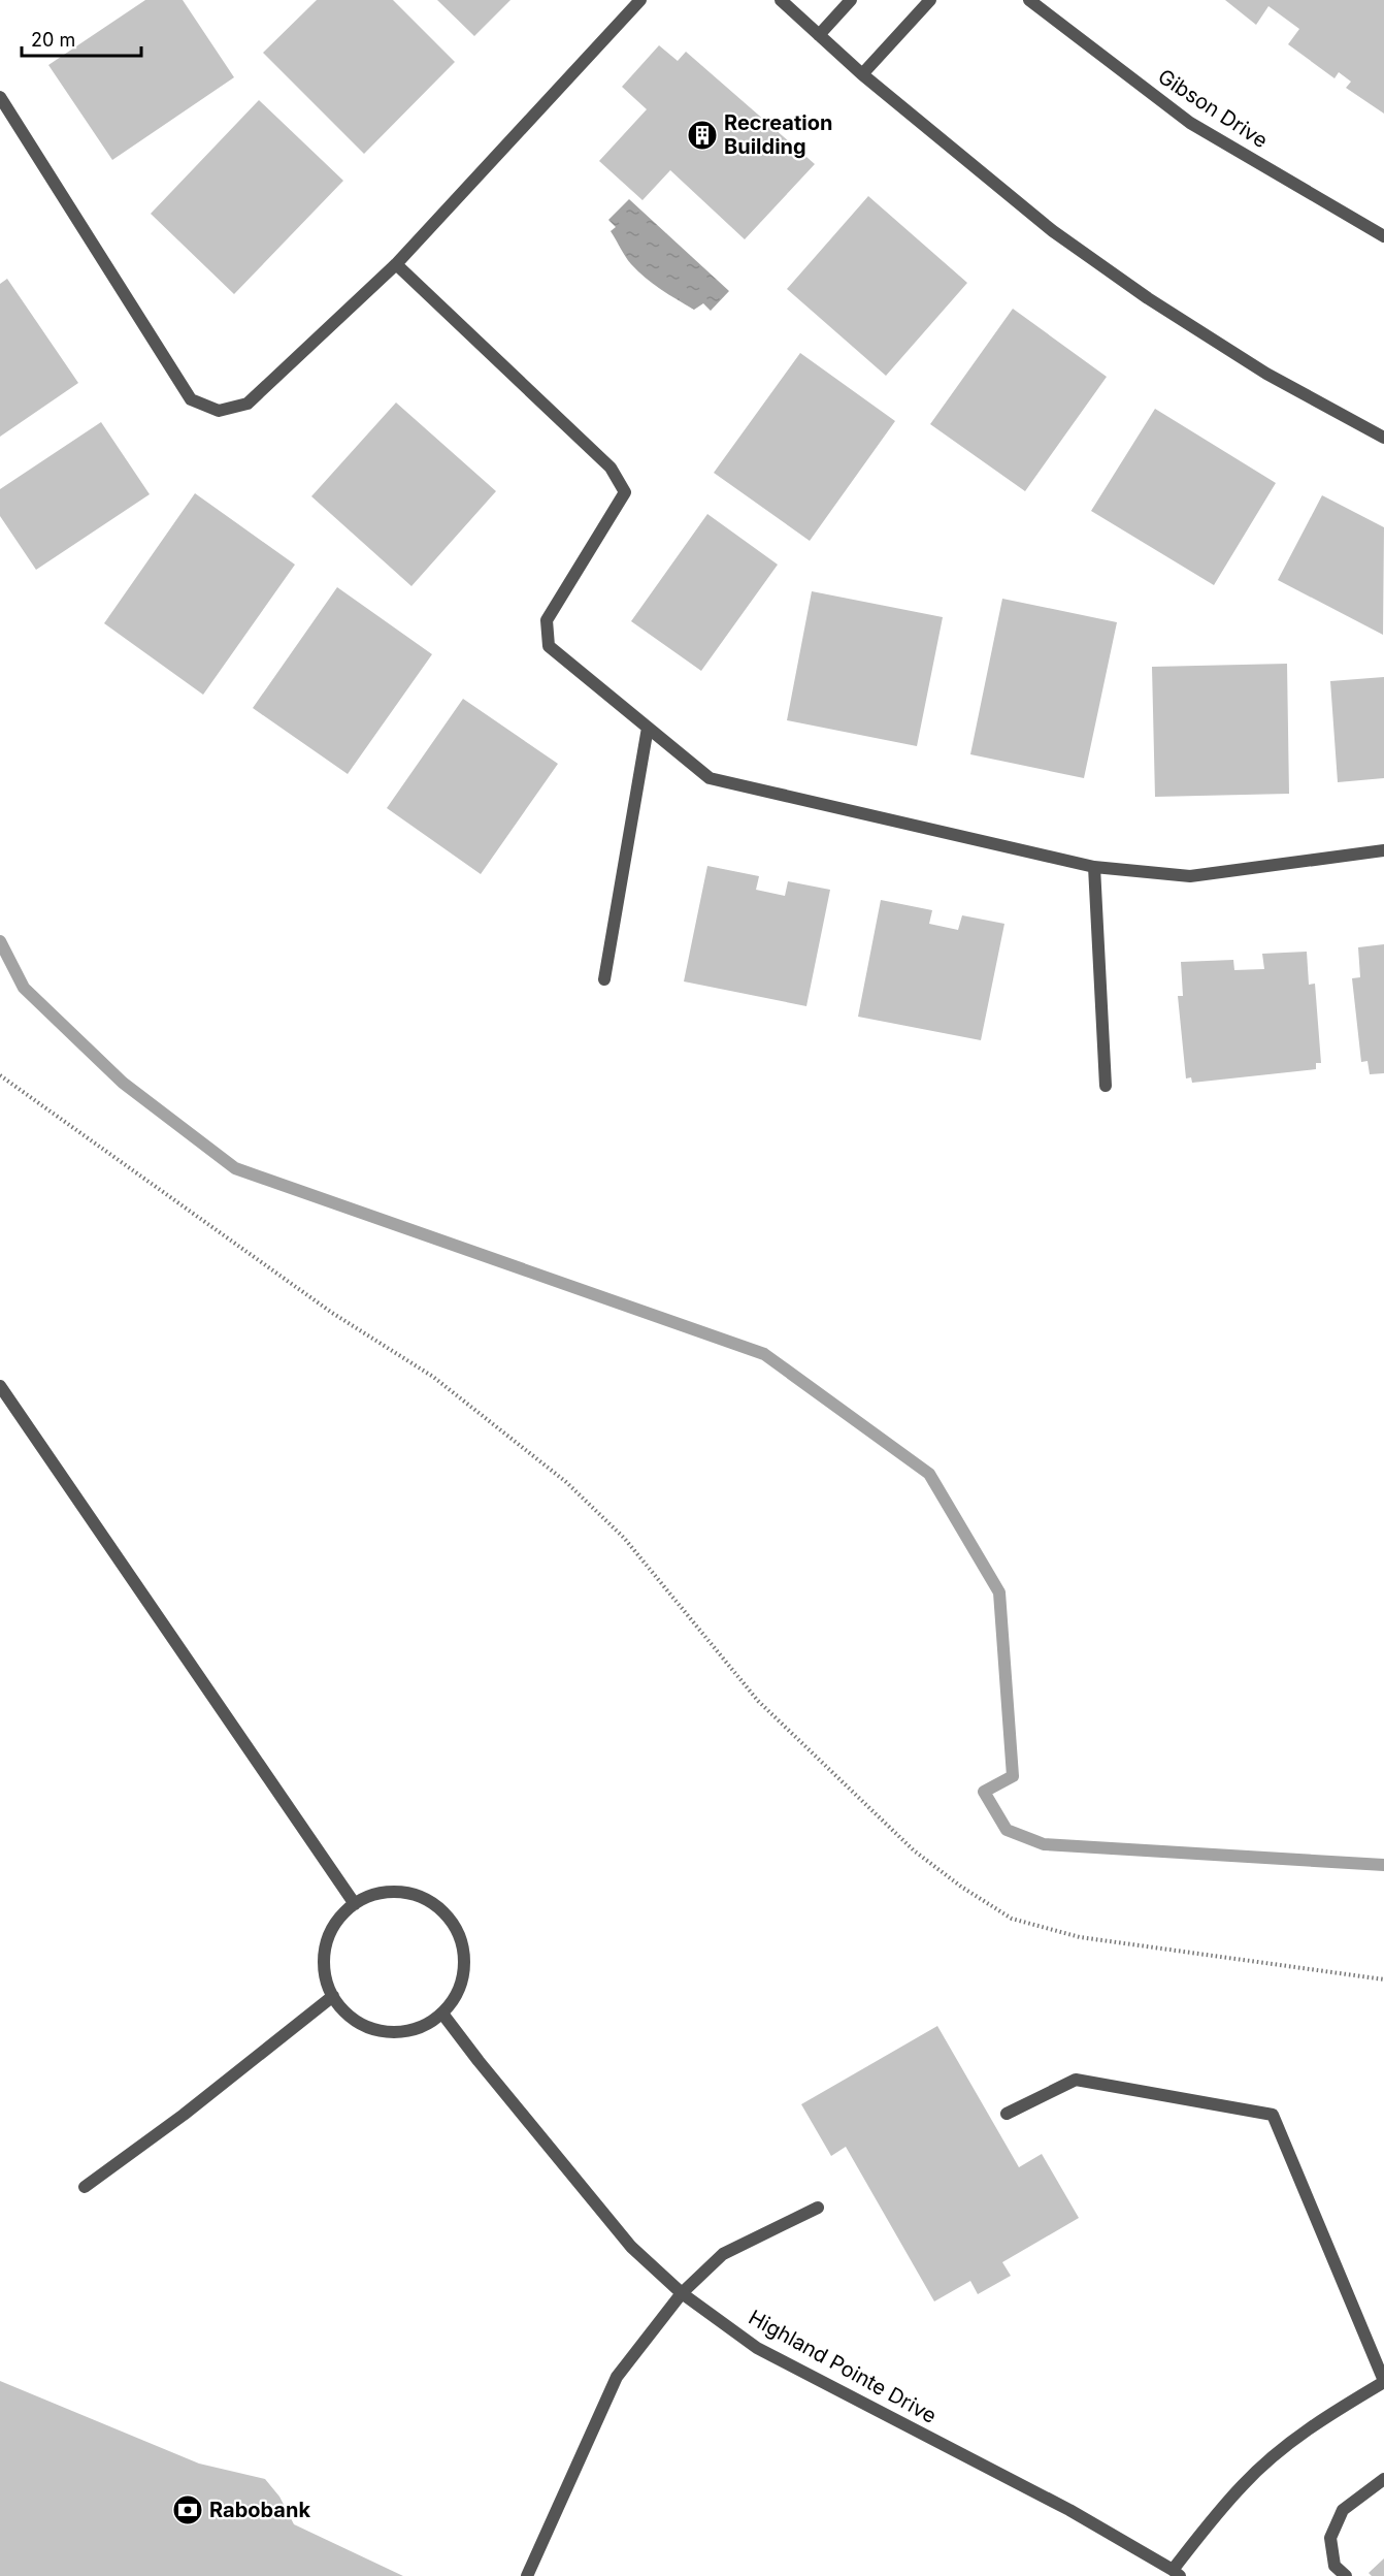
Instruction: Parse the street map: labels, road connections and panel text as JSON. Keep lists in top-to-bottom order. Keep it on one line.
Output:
{"streets":{"street":["Gibson Drive","Highland Pointe Drive"]},"places":{"building":["Recreation Building"],"bank":["Rabobank"]},"scale_bar":"20 m"}
